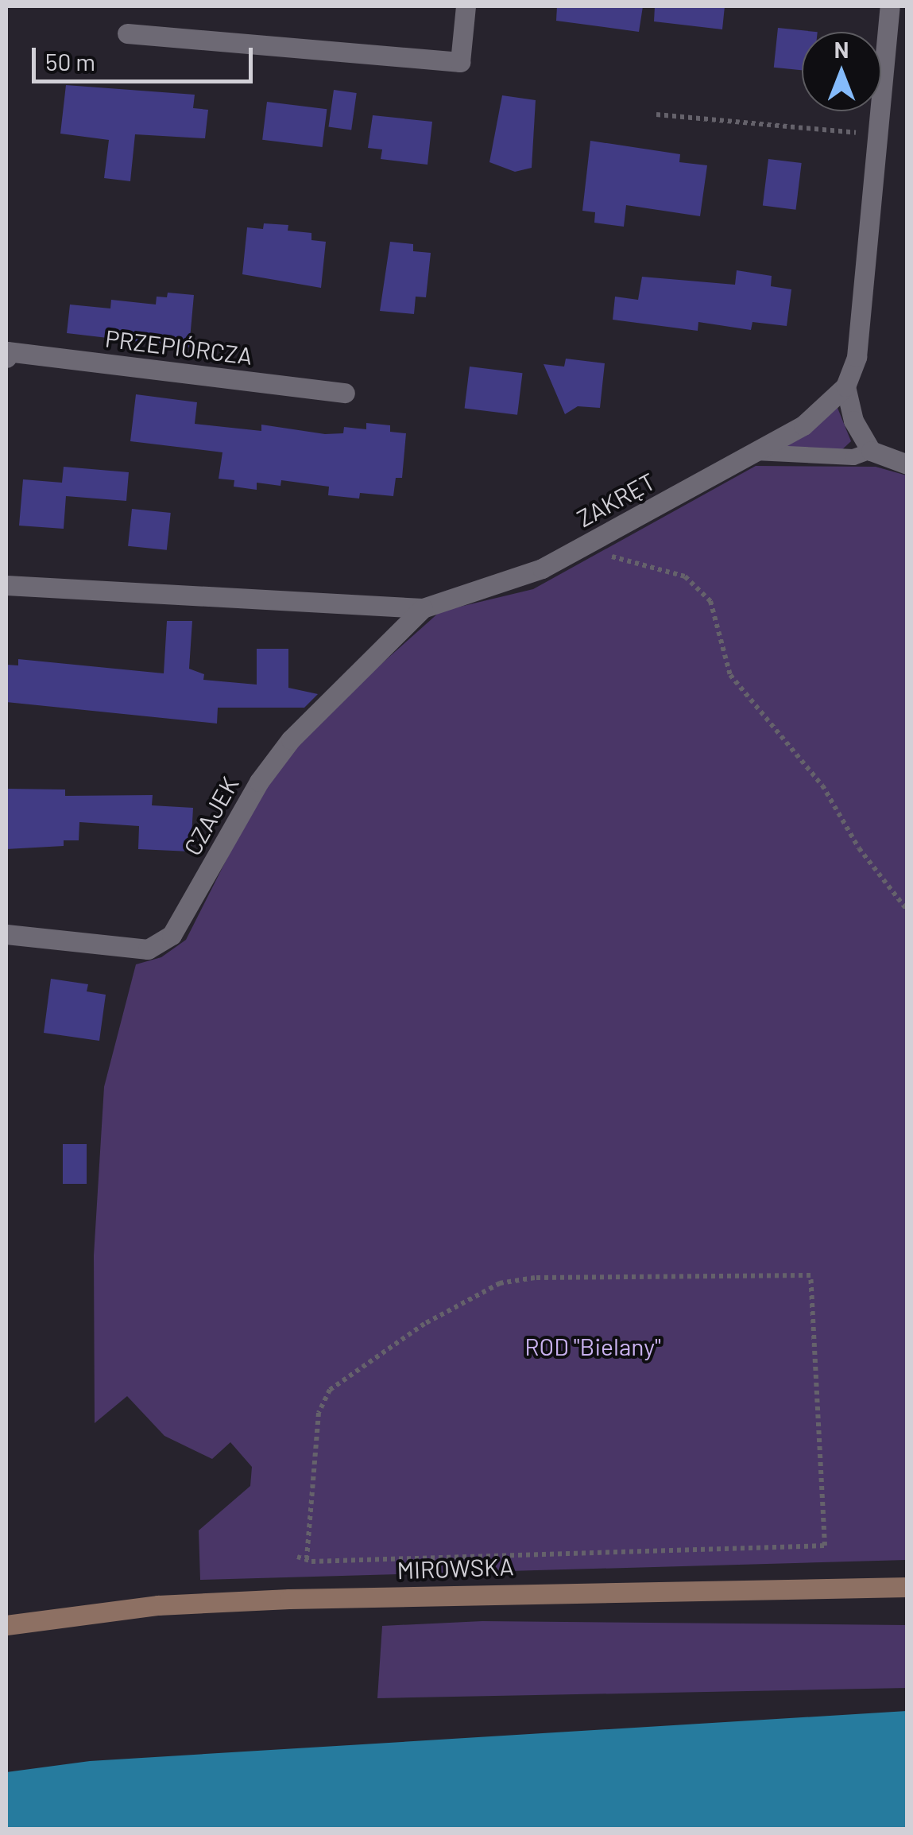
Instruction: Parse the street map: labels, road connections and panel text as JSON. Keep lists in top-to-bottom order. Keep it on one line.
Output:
{"streets":{"main road":["MIROWSKA"],"street":["PRZEPIÓRCZA","ZAKRĘT","CZAJEK"]},"crossings":[["ZAKRĘT","CZAJEK"]],"parks":["ROD \"Bielany\""],"scale_bar":"50 m","north":"top"}
